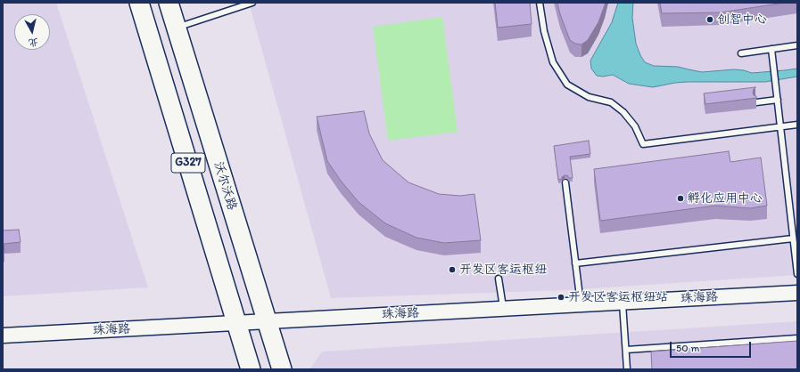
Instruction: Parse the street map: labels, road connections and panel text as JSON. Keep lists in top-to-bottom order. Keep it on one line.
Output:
{"streets":{"highway":["G327","沃尔沃路"],"main road":["珠海路"]},"crossings":[["G327","珠海路"],["沃尔沃路","珠海路"]],"places":["创智中心","孵化应用中心","开发区客运枢纽","开发区客运枢纽站"],"scale_bar":"50 m","north":"bottom"}
